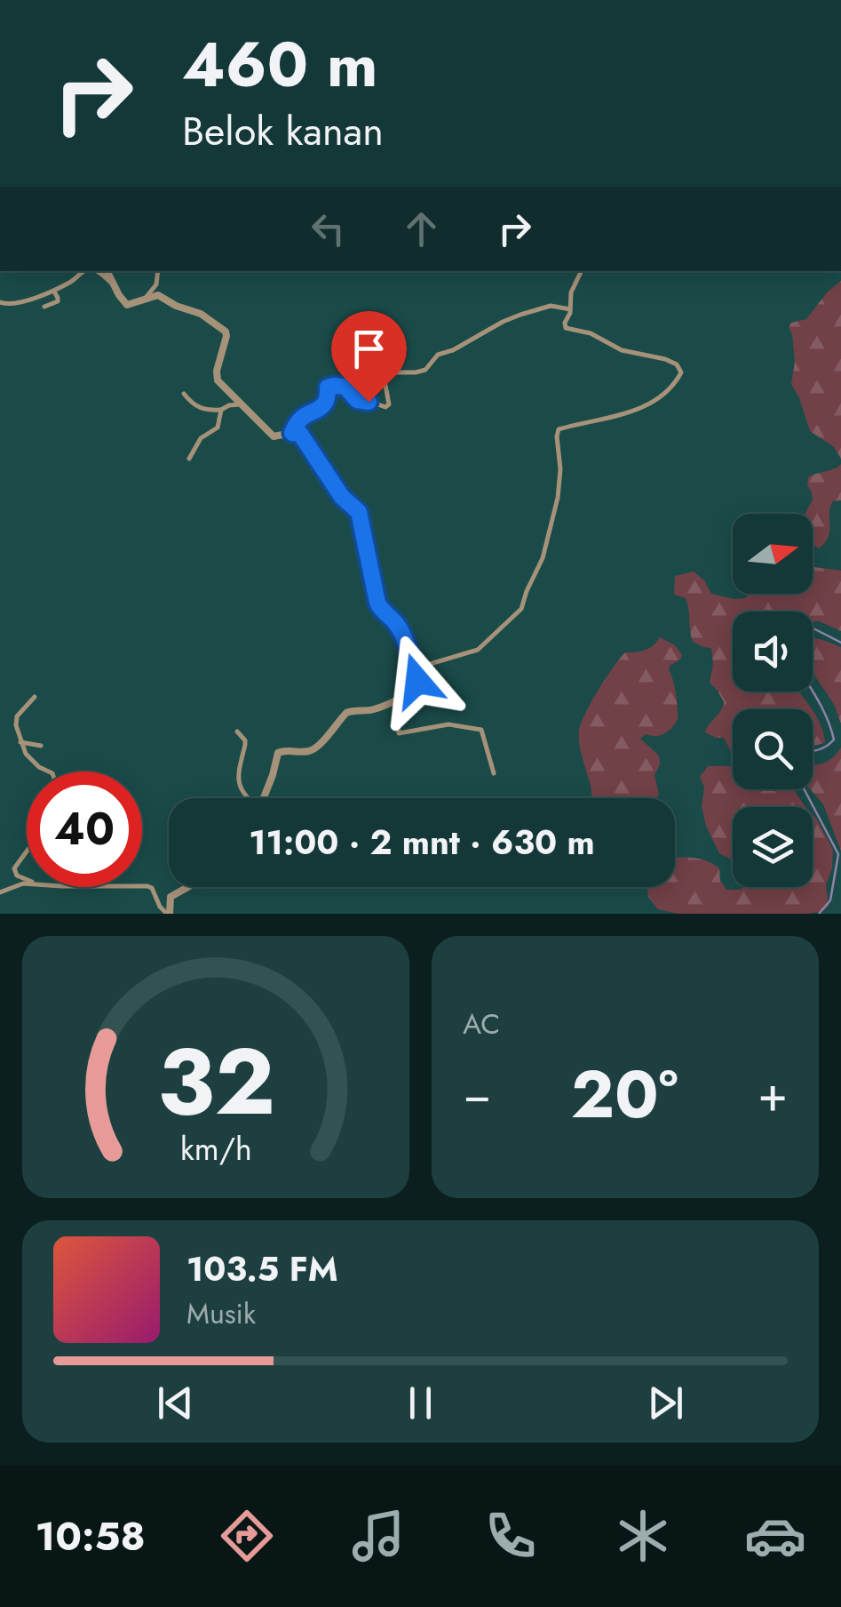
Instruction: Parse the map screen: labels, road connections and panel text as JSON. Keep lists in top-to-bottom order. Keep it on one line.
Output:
{"north":"right","page":{"turn":["460 m","Belok kanan"],"limit":"40","trip":"11:00 · 2 mnt · 630 m","tile":"AC","heat":["−","20°","+"],"song":["103.5 FM","Musik"],"tabs":"10:58","gauge":["32","km/h"]}}
